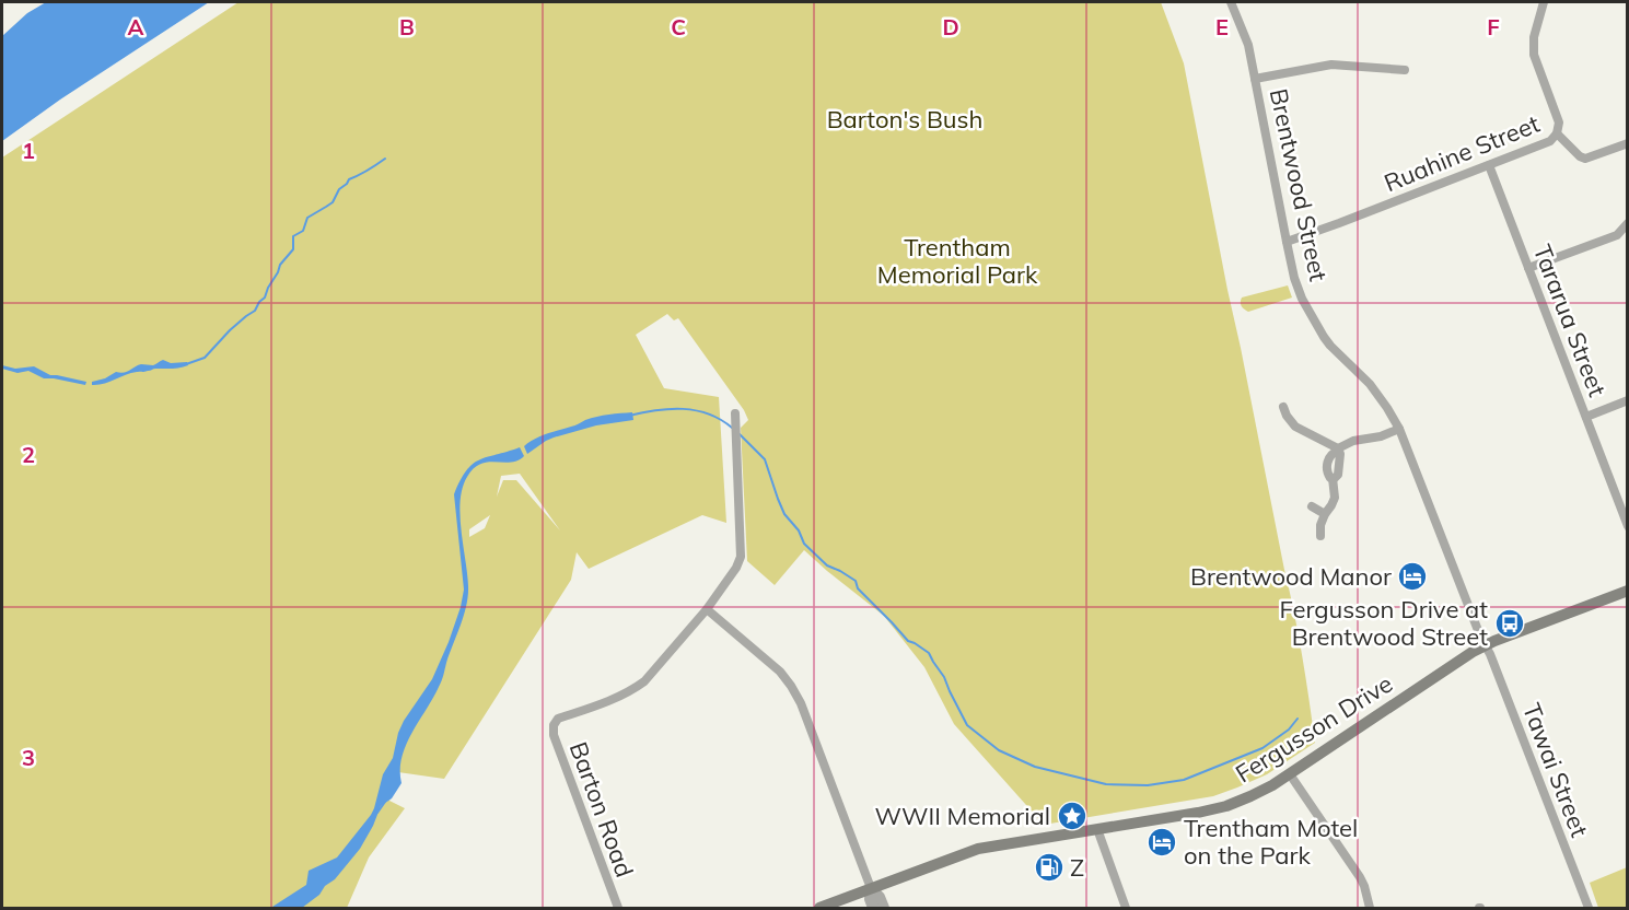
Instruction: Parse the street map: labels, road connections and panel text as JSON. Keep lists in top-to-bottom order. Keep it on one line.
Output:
{"streets":{"main road":["Fergusson Drive"],"street":["Ruahine Street","Brentwood Street","Tararua Street","Tawai Street","Barton Road"]},"crossings":[["Ruahine Street","Brentwood Street"],["Ruahine Street","Tararua Street"],["Brentwood Street","Fergusson Drive"],["Brentwood Street","Tawai Street"],["Fergusson Drive","Tawai Street"]],"parks":["Barton's Bush","Trentham Memorial Park"],"places":{"hotel":["Brentwood Manor","Trentham Motel on the Park"],"bus stop":["Fergusson Drive at Brentwood Street"],"place":["WWII Memorial"],"fuel station":["Z"]},"grid":{"columns":["A","B","C","D","E","F"],"rows":["1","2","3"]}}
